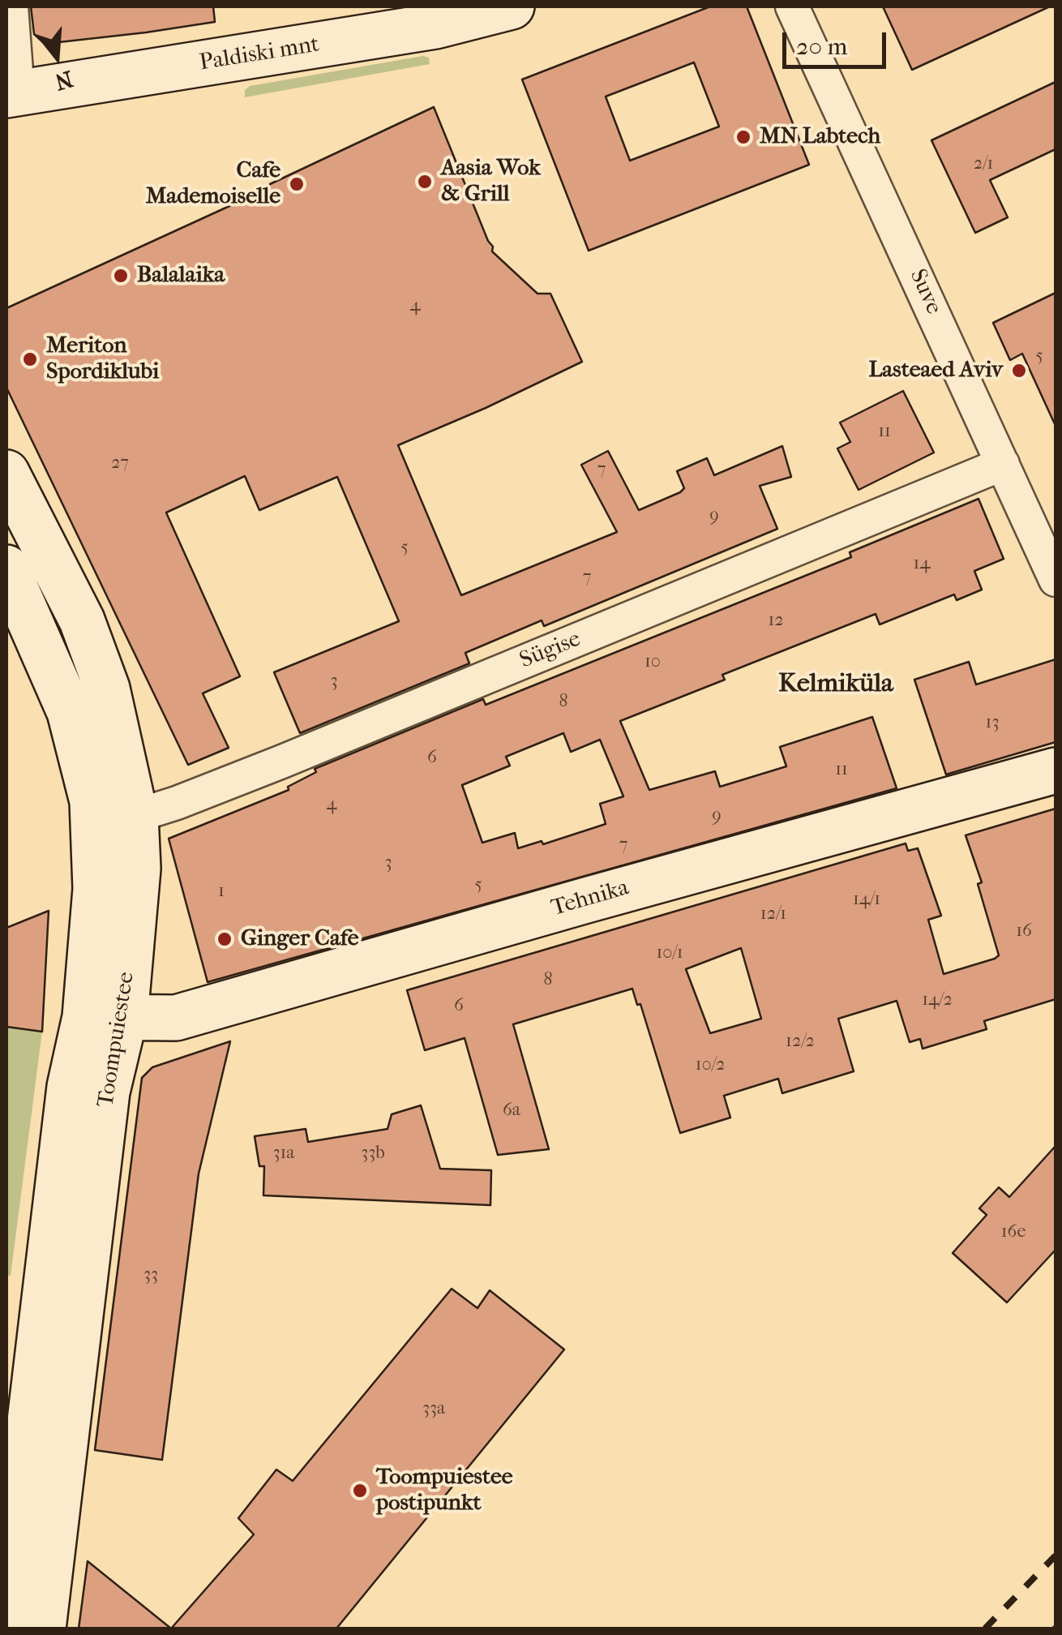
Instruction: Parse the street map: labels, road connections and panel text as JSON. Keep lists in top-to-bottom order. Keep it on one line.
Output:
{"streets":{"main road":["Paldiski mnt","Tehnika","Toompuiestee"],"street":["Suve","Sügise"]},"crossings":[["Suve","Sügise"],["Sügise","Toompuiestee"],["Tehnika","Toompuiestee"]],"districts":["Kelmiküla"],"places":["MN Labtech","Aasia Wok & Grill","Cafe Mademoiselle","Balalaika","Meriton Spordiklubi","Lasteaed Aviv","Ginger Cafe","Toompuiestee postipunkt"],"house_numbers":["2/1","4","5","11","27","7","9","5","14","7","12","10","3","8","13","6","11","4","9","7","3","5","1","14/1","12/1","16","10/1","8","14/2","6","12/2","10/2","6a","31a","33b","16e","33","33a"],"scale_bar":"20 m","north":"bottom"}
